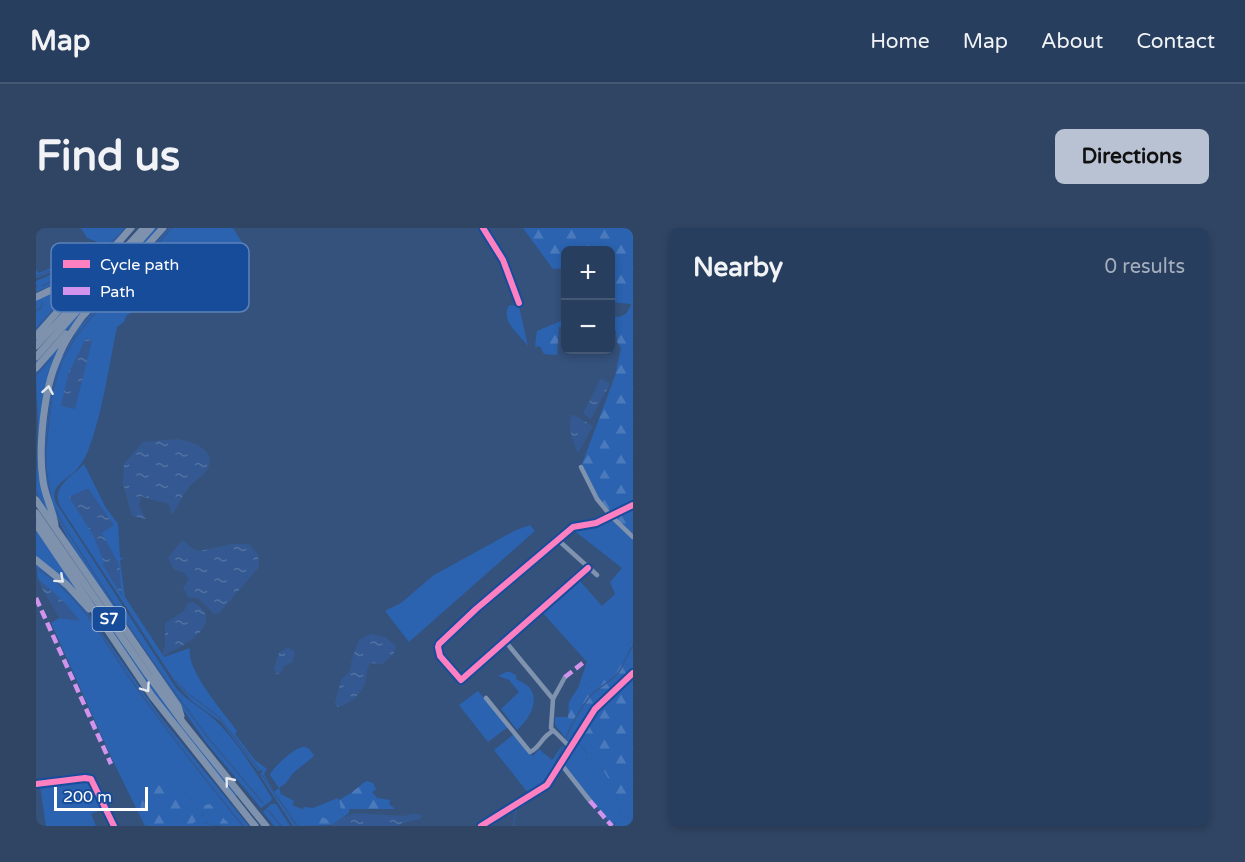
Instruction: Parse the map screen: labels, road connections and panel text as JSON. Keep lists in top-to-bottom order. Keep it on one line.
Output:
{"streets":{"highway":["S7"]},"legend":["Cycle path","Path"],"scale_bar":"200 m","page":{"header":"Map","nav":["Home","Map","About","Contact"],"buttons":"Directions","title":"Find us","heading":["Nearby","0 results"],"map_buttons":["+","−"],"scale":"200 m"}}
